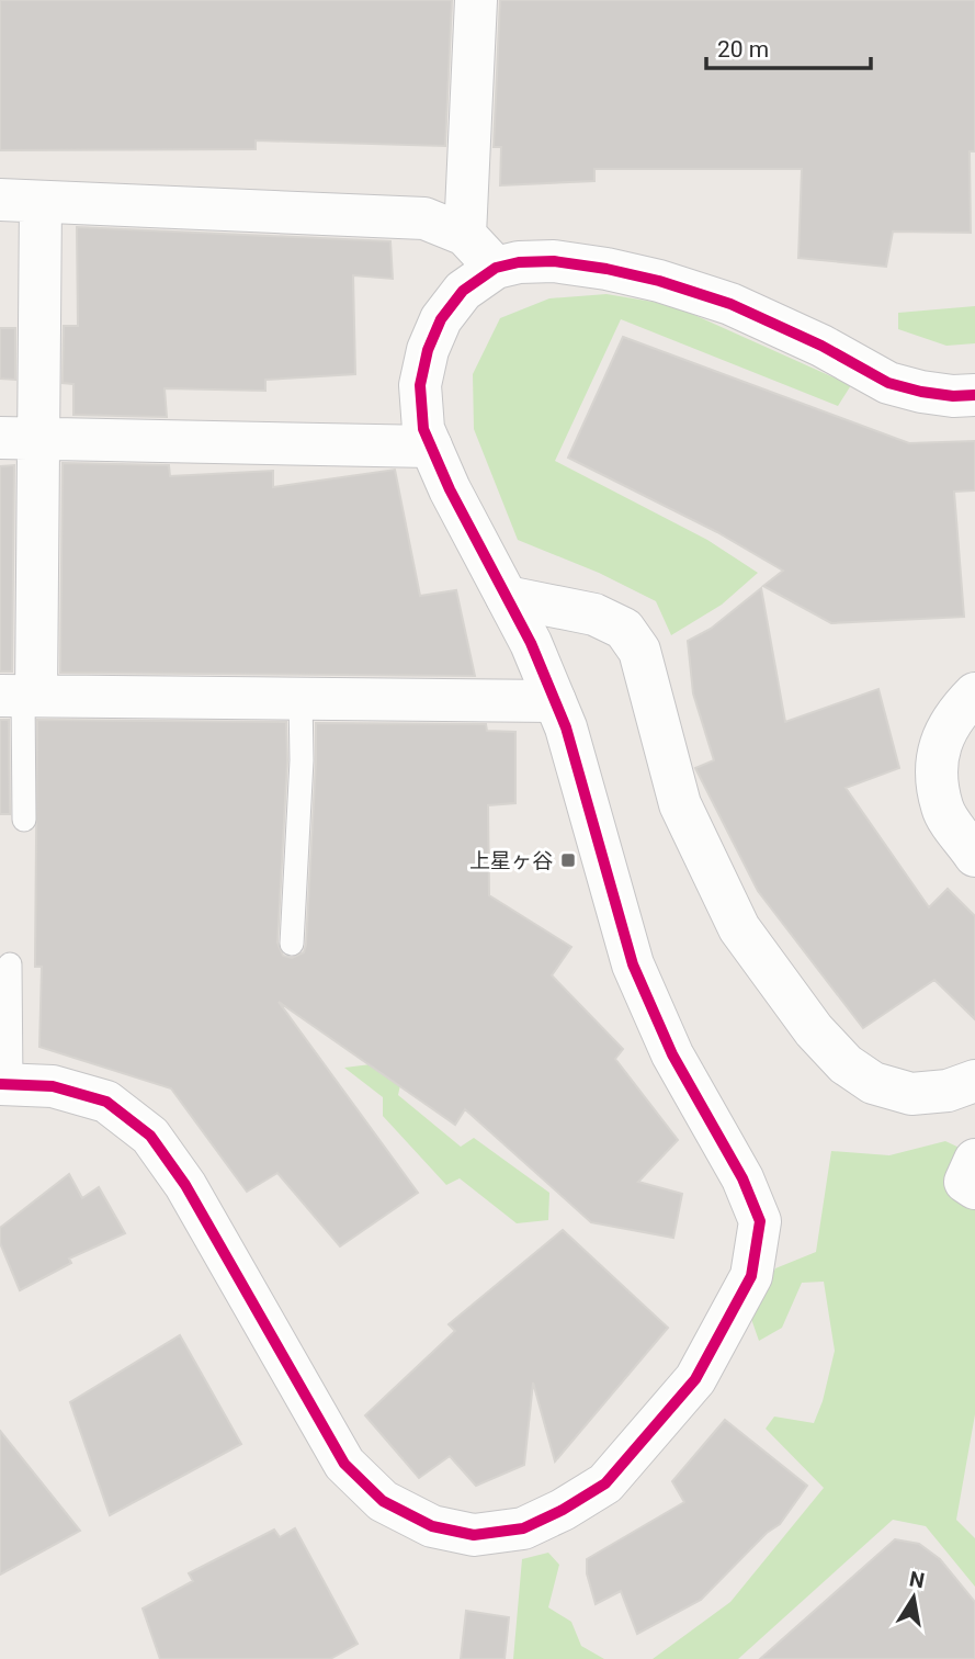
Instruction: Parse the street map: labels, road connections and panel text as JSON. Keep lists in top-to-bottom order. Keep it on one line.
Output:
{"places":{"transit":["上星ヶ谷"]},"scale_bar":"20 m","north":"top"}
